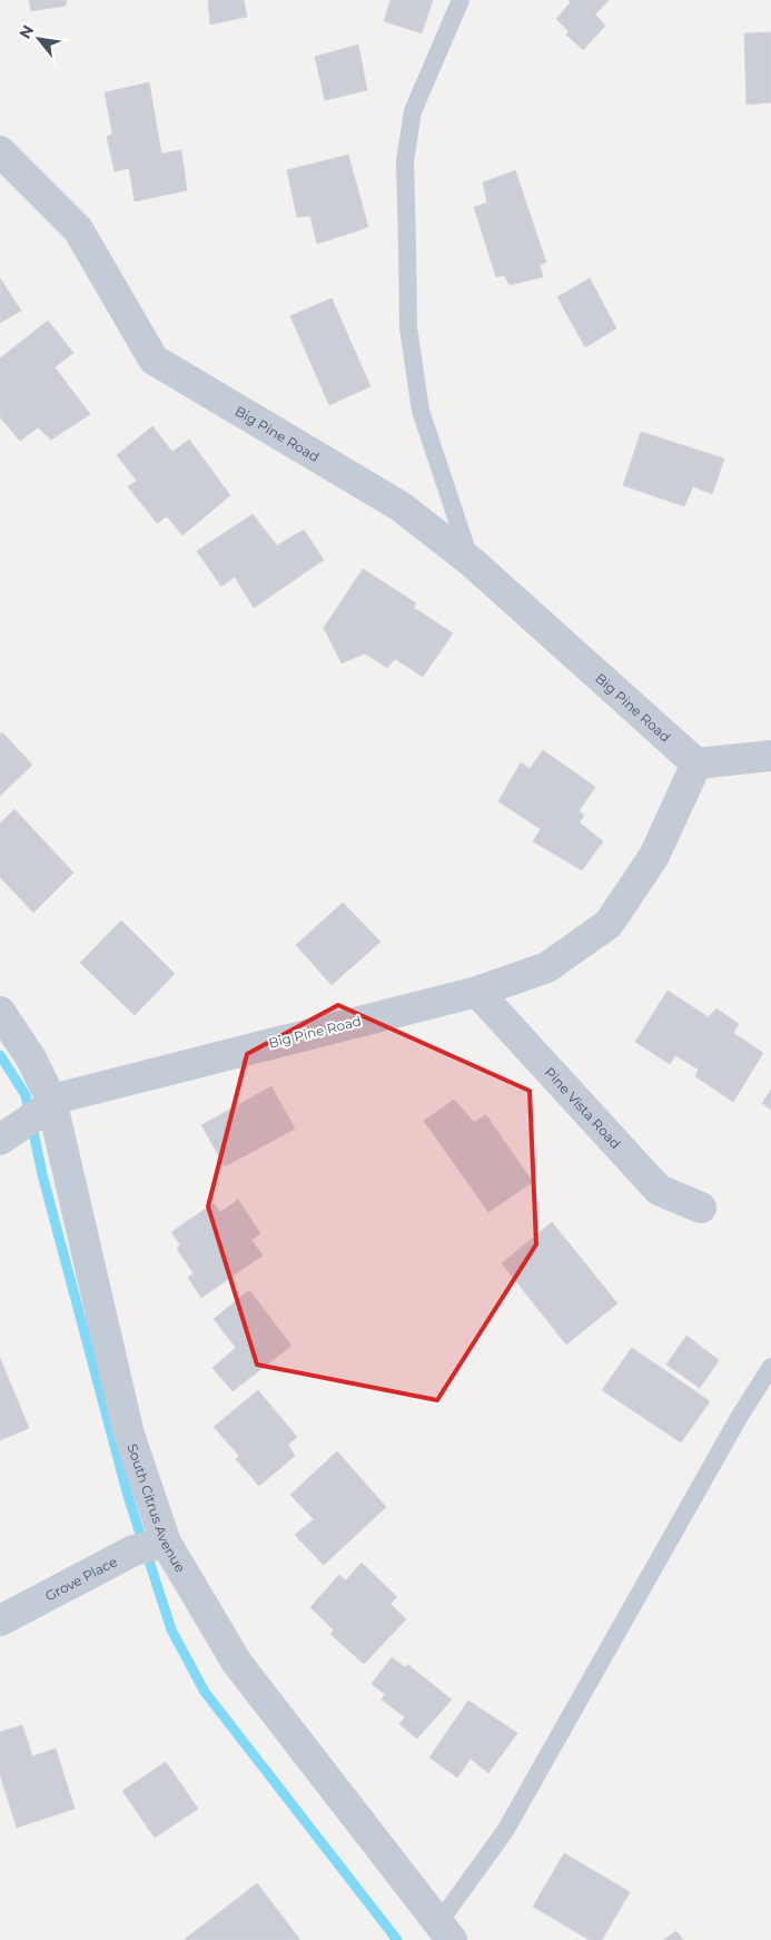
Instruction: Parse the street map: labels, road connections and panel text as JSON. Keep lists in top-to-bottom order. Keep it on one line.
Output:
{"streets":{"street":["Big Pine Road","Pine Vista Road","South Citrus Avenue","Grove Place"]},"crossings":[["Big Pine Road","Pine Vista Road"],["Big Pine Road","South Citrus Avenue"],["South Citrus Avenue","Grove Place"]],"north":"top left"}
